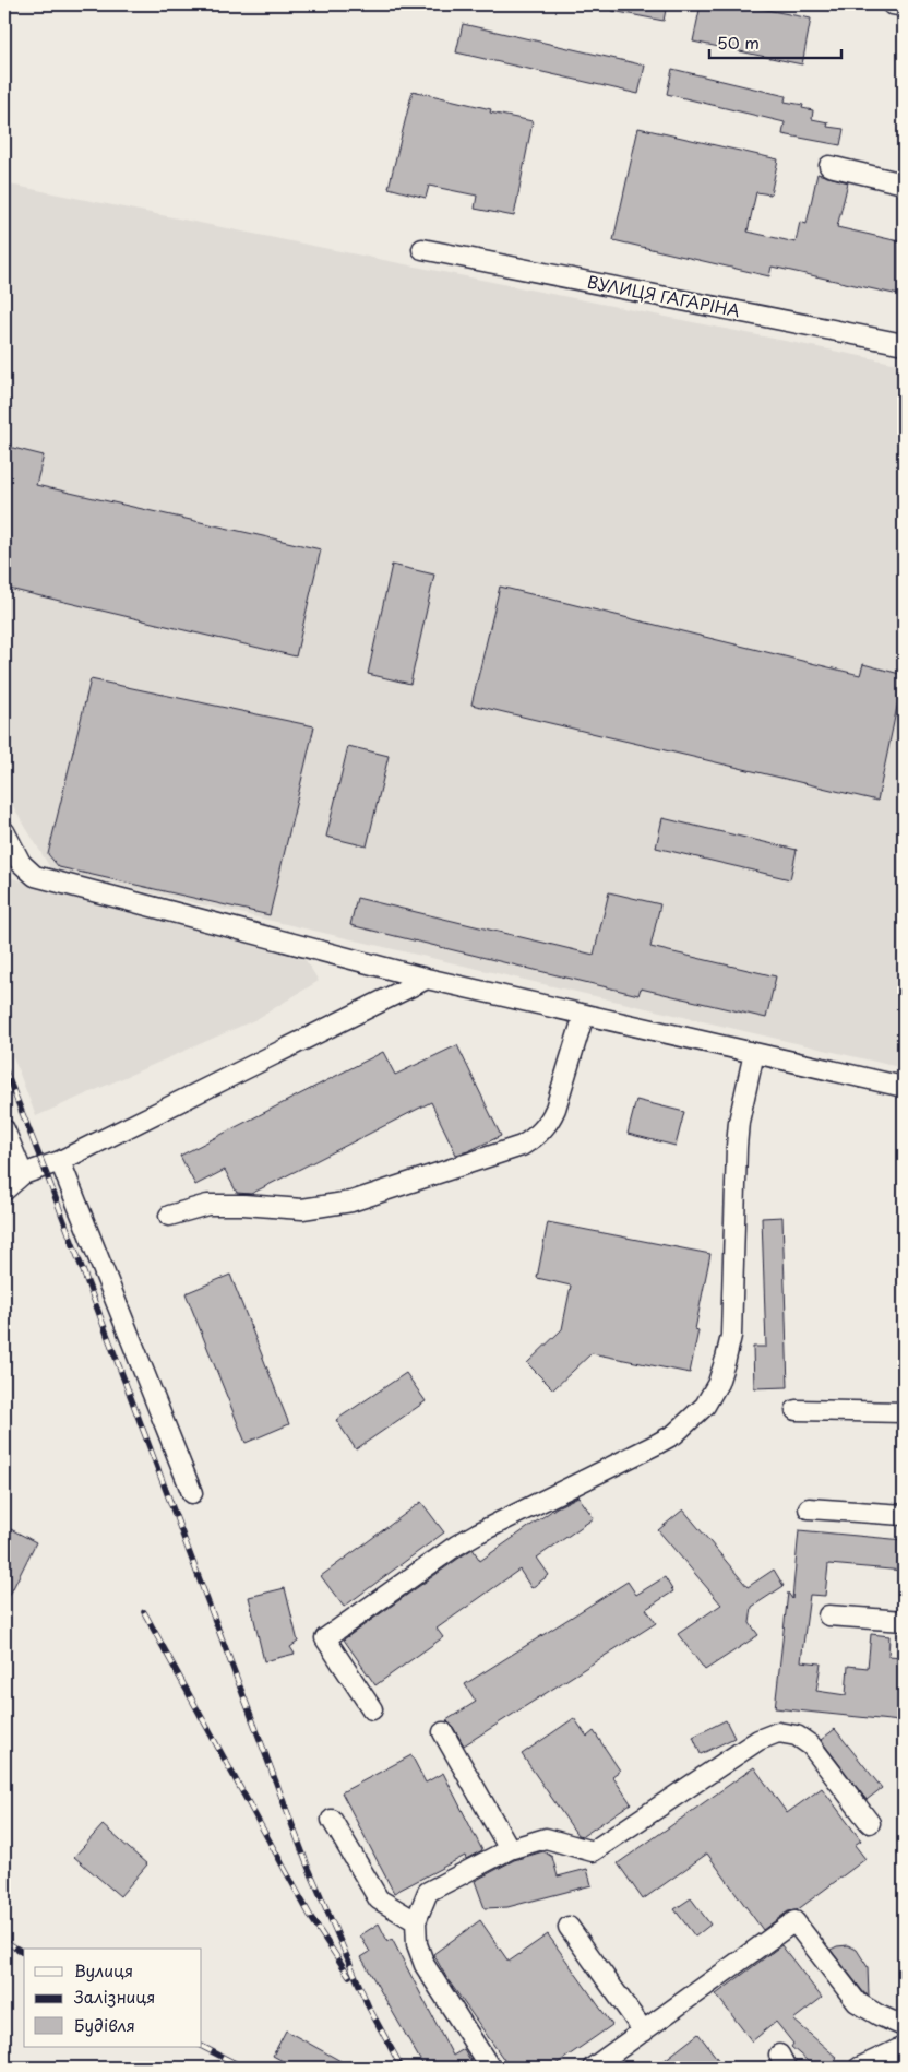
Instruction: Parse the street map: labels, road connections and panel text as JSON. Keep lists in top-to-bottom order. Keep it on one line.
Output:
{"streets":{"street":["ВУЛИЦЯ ГАГАРІНА"]},"legend":["Вулиця","Залізниця","Будівля"],"scale_bar":"50 m"}
